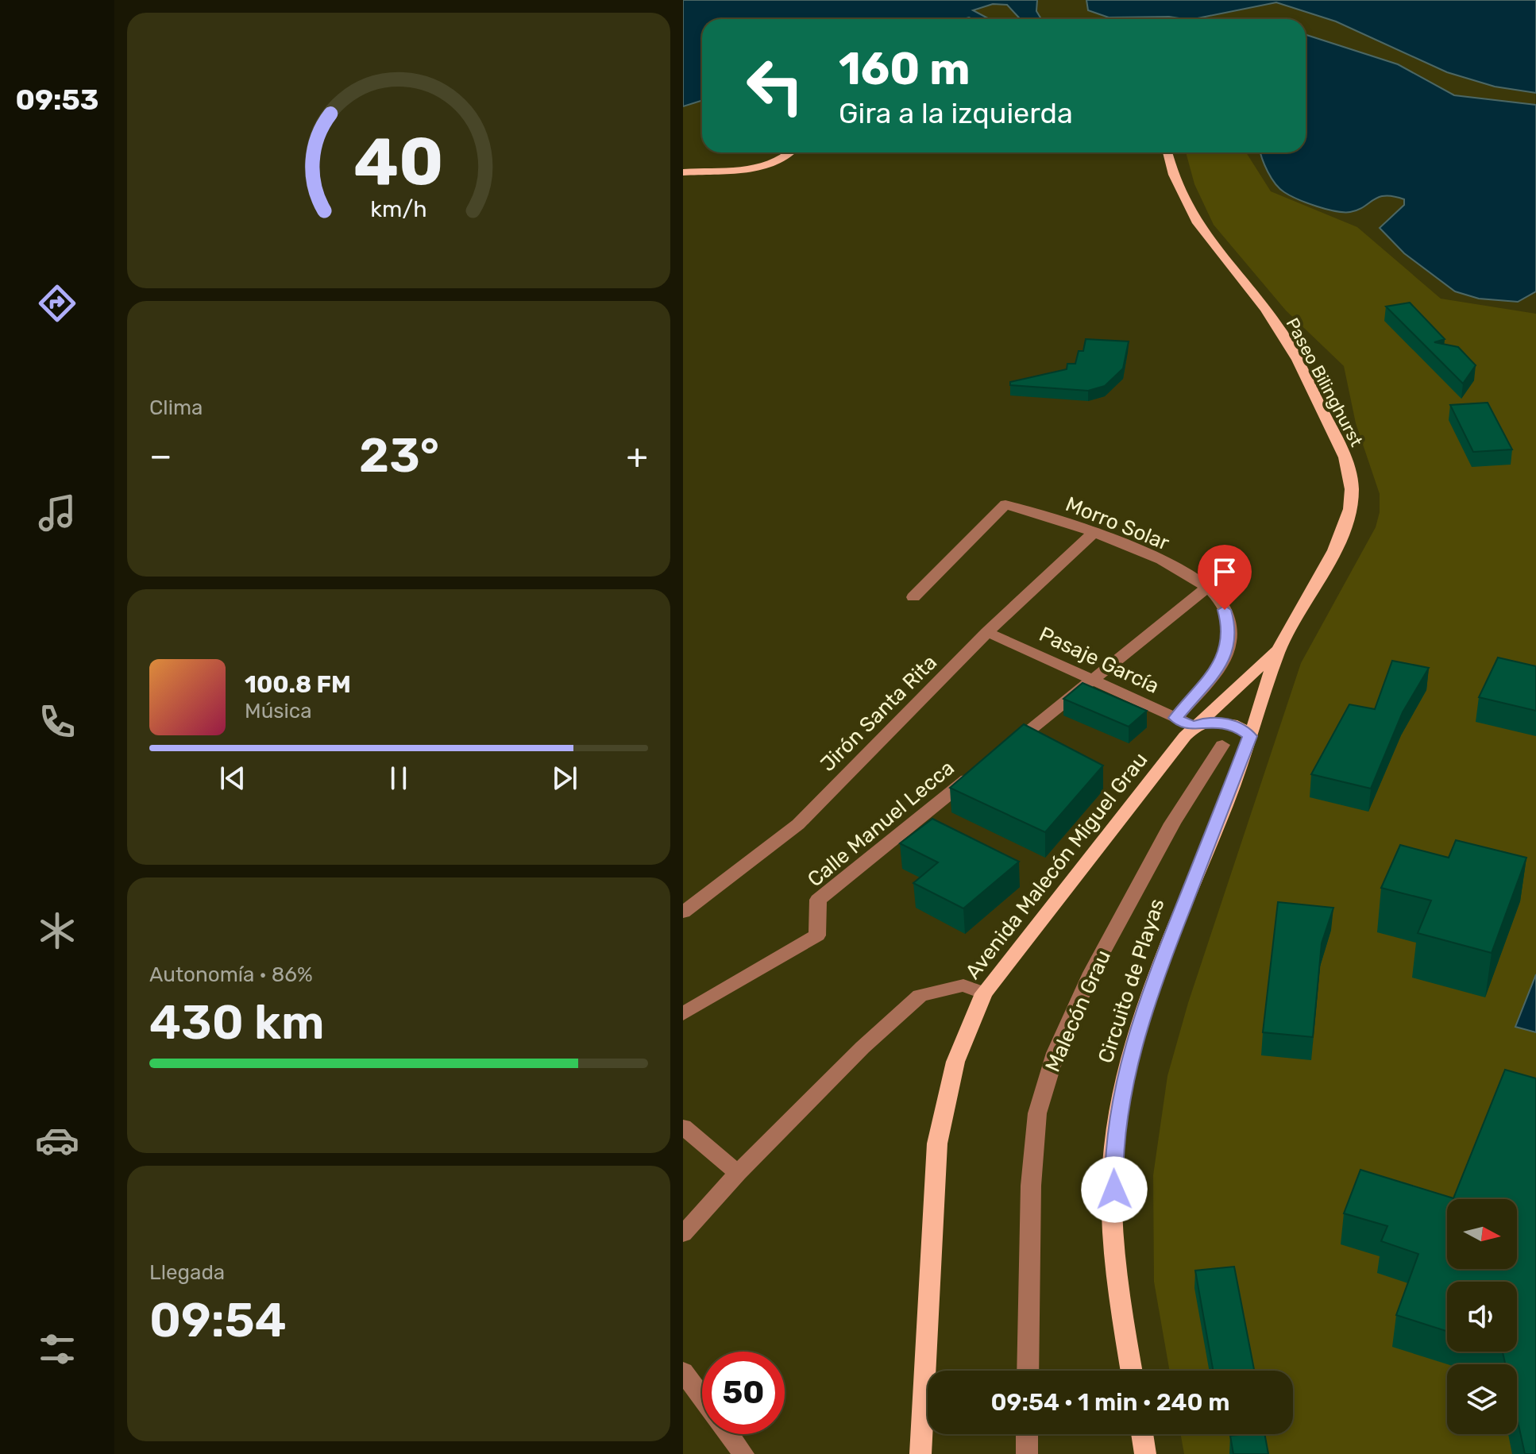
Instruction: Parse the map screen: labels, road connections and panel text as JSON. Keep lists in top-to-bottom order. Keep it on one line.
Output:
{"streets":{"main road":["Paseo Bilinghurst","Avenida Malecón Miguel Grau","Circuito de Playas"],"street":["Morro Solar","Pasaje García","Jirón Santa Rita","Calle Manuel Lecca","Malecón Grau"]},"crossings":[["Paseo Bilinghurst","Avenida Malecón Miguel Grau"],["Paseo Bilinghurst","Circuito de Playas"],["Morro Solar","Pasaje García"],["Morro Solar","Jirón Santa Rita"],["Pasaje García","Jirón Santa Rita"],["Pasaje García","Avenida Malecón Miguel Grau"],["Avenida Malecón Miguel Grau","Circuito de Playas"]],"north":"right","page":{"tabs":"09:53","turn":["160 m","Gira a la izquierda"],"tile":["Clima",["Autonomía · 86%","430 km"],["Llegada","09:54"]],"heat":["−","23°","+"],"song":["100.8 FM","Música"],"limit":"50","trip":"09:54 · 1 min · 240 m","gauge":["40","km/h"]}}
